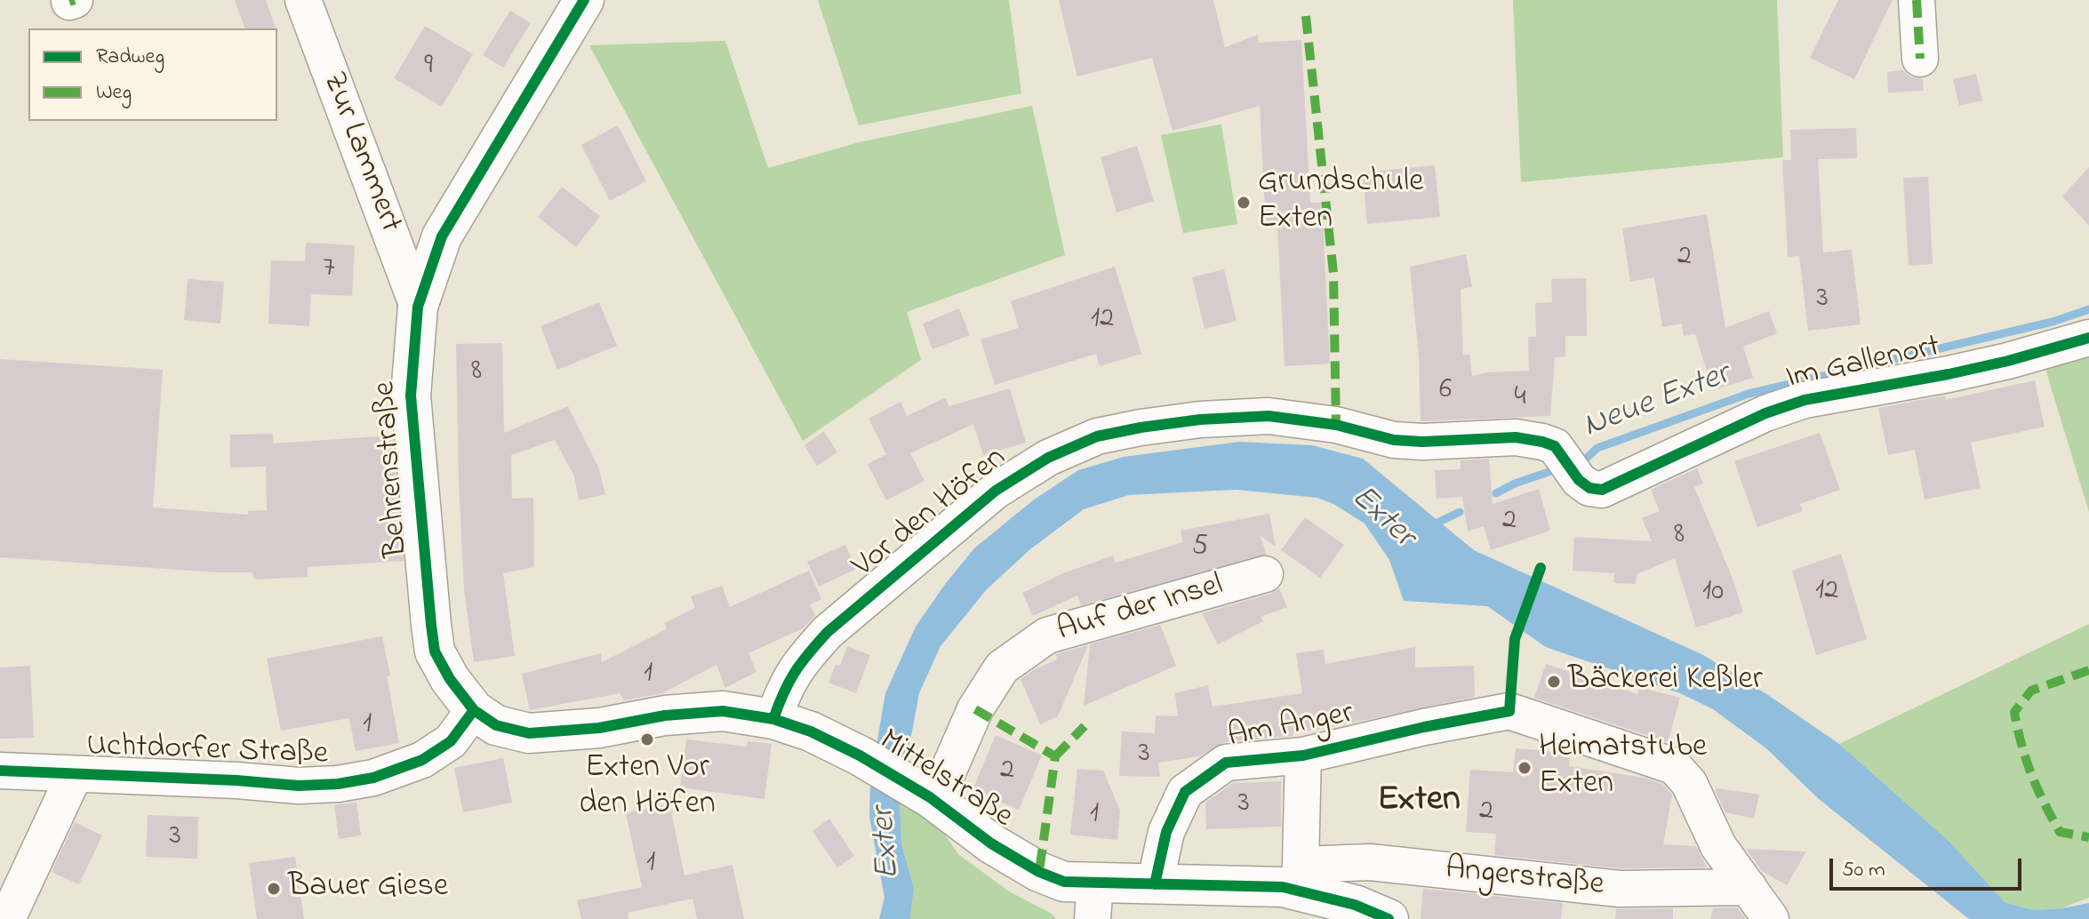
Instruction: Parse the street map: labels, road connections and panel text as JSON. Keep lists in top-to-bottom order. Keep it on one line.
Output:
{"streets":{"main road":["Behrenstraße","Mittelstraße"],"street":["Zur Lammert","Im Gallenort","Vor den Höfen","Auf der Insel","Am Anger","Uchtdorfer Straße","Angerstraße"]},"crossings":[["Zur Lammert","Behrenstraße"],["Im Gallenort","Vor den Höfen"],["Behrenstraße","Uchtdorfer Straße"],["Behrenstraße","Mittelstraße"],["Vor den Höfen","Mittelstraße"],["Auf der Insel","Mittelstraße"],["Am Anger","Mittelstraße"],["Am Anger","Angerstraße"],["Uchtdorfer Straße","Mittelstraße"],["Mittelstraße","Angerstraße"]],"districts":["Exten"],"water":["Neue Exter","Exter"],"places":["Grundschule Exten","Bäckerei Keßler","Exten Vor den Höfen","Heimatstube Exten","Bauer Giese"],"house_numbers":["9","2","7","3","12","8","6","4","2","8","5","12","10","1","1","3","2","3","2","1","3","1"],"legend":["Radweg","Weg"],"scale_bar":"50 m"}
